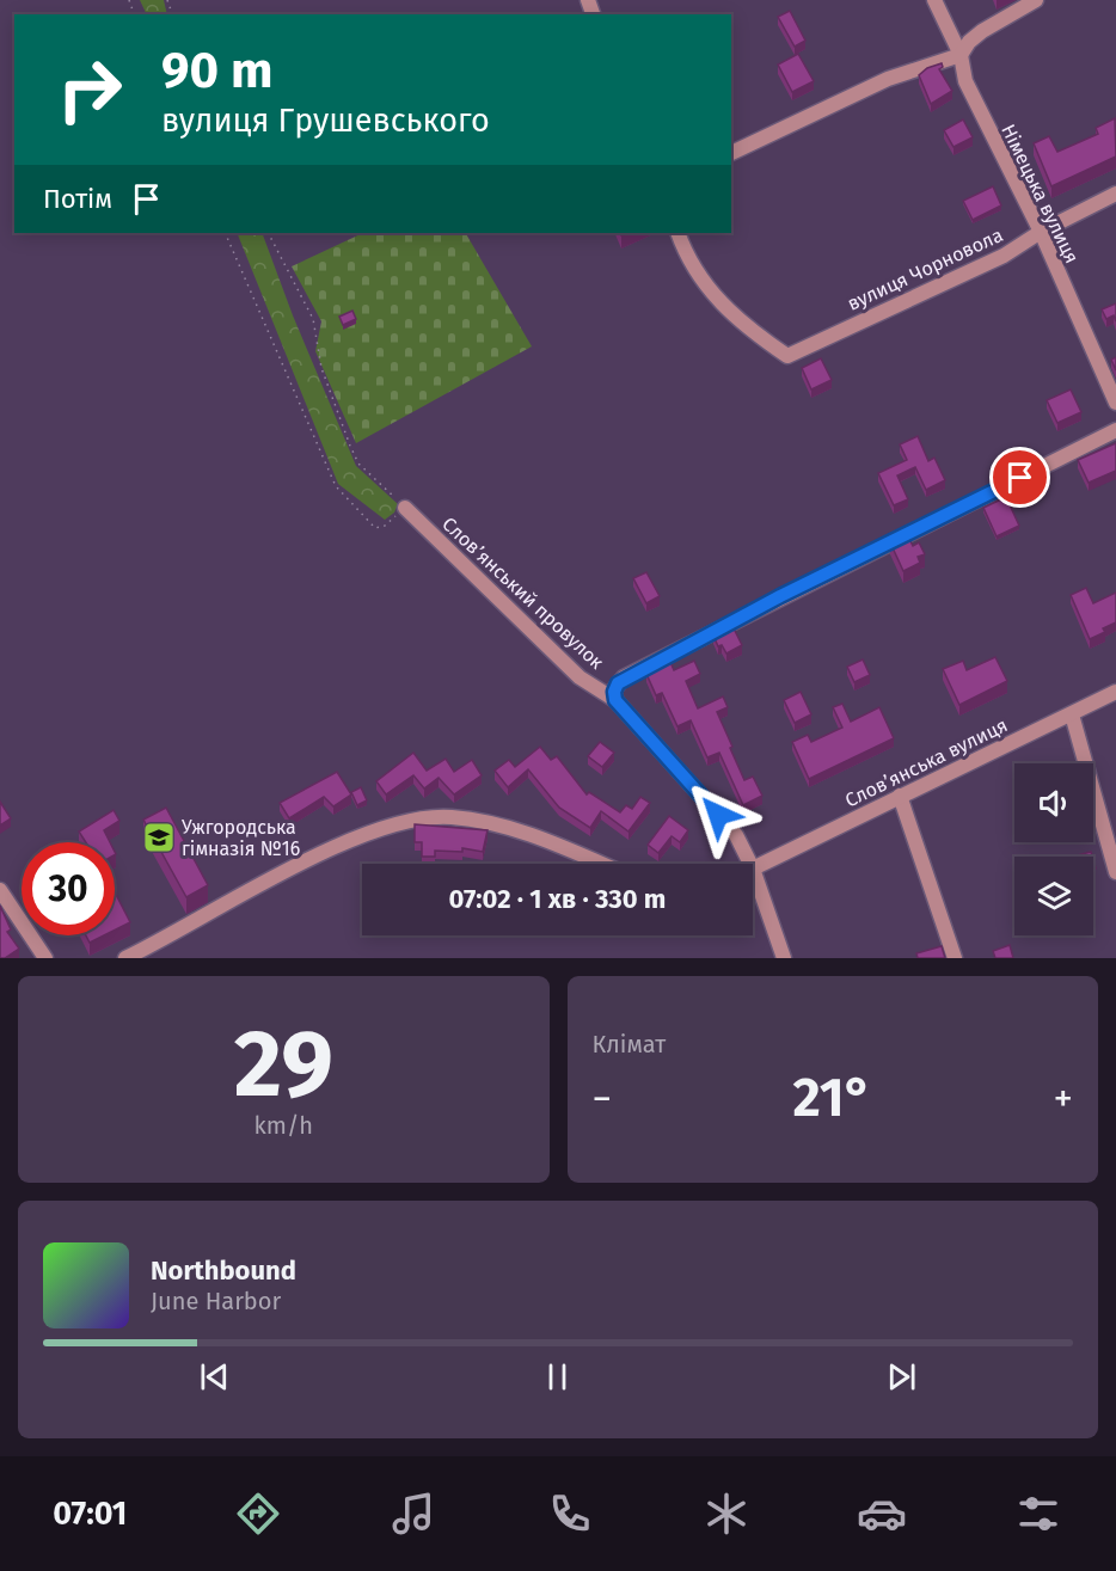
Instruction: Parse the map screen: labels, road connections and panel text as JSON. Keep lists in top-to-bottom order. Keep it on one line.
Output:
{"streets":{"street":["Німецька вулиця","вулиця Чорновола","Словʼянський провулок","Словʼянська вулиця"]},"crossings":[["Німецька вулиця","вулиця Чорновола"],["Словʼянський провулок","Словʼянська вулиця"]],"places":{"school or university":["Ужгородська гімназія №16"]},"page":{"turn":["90 m","вулиця Грушевського"],"then":"Потім","limit":"30","trip":"07:02 · 1 хв · 330 m","tile":[["29","km/h"],"Клімат"],"heat":["−","21°","+"],"song":["Northbound","June Harbor"],"tabs":"07:01"}}
